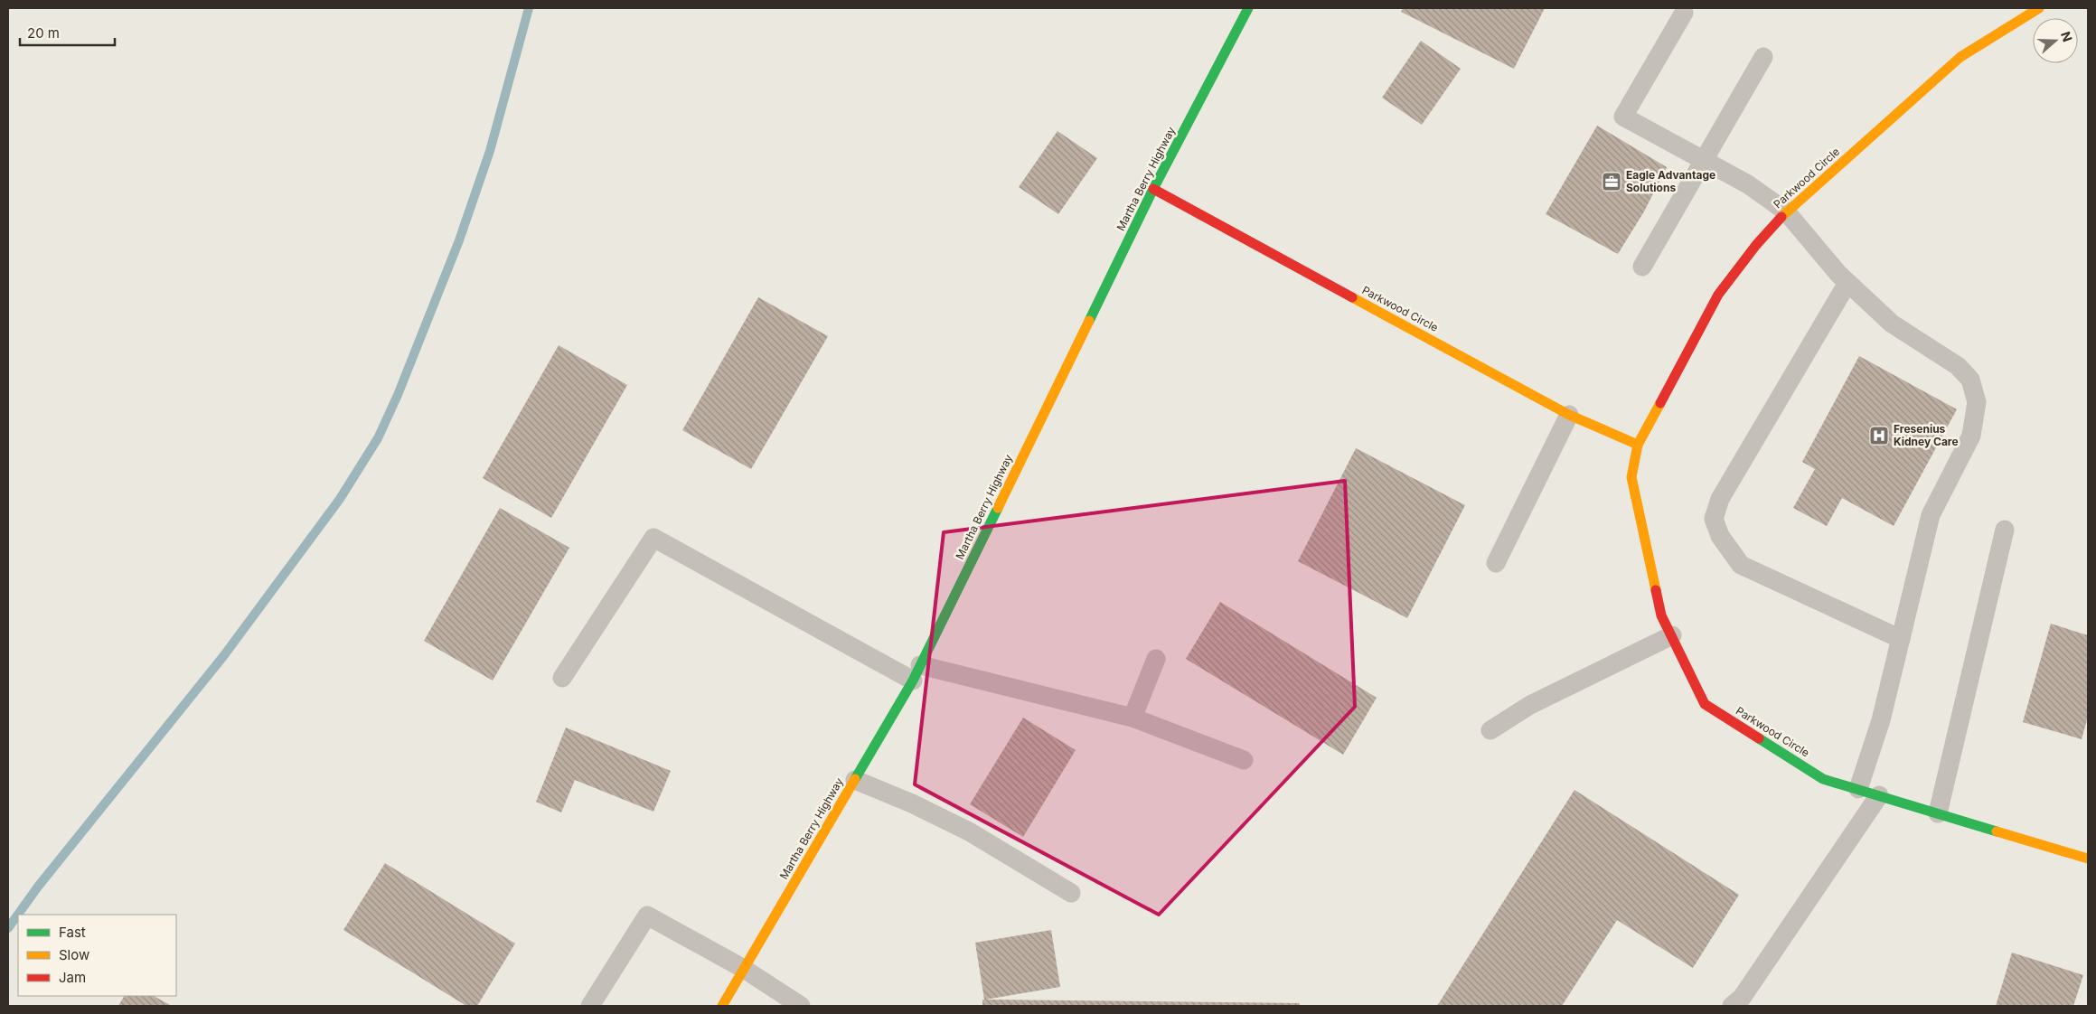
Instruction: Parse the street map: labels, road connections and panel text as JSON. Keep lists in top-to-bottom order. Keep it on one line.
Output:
{"streets":{"street":["Parkwood Circle","Martha Berry Highway"]},"crossings":[["Parkwood Circle","Martha Berry Highway"]],"places":{"office":["Eagle Advantage Solutions"],"hospital":["Fresenius Kidney Care"]},"legend":["Fast","Slow","Jam"],"scale_bar":"20 m","north":"right"}
